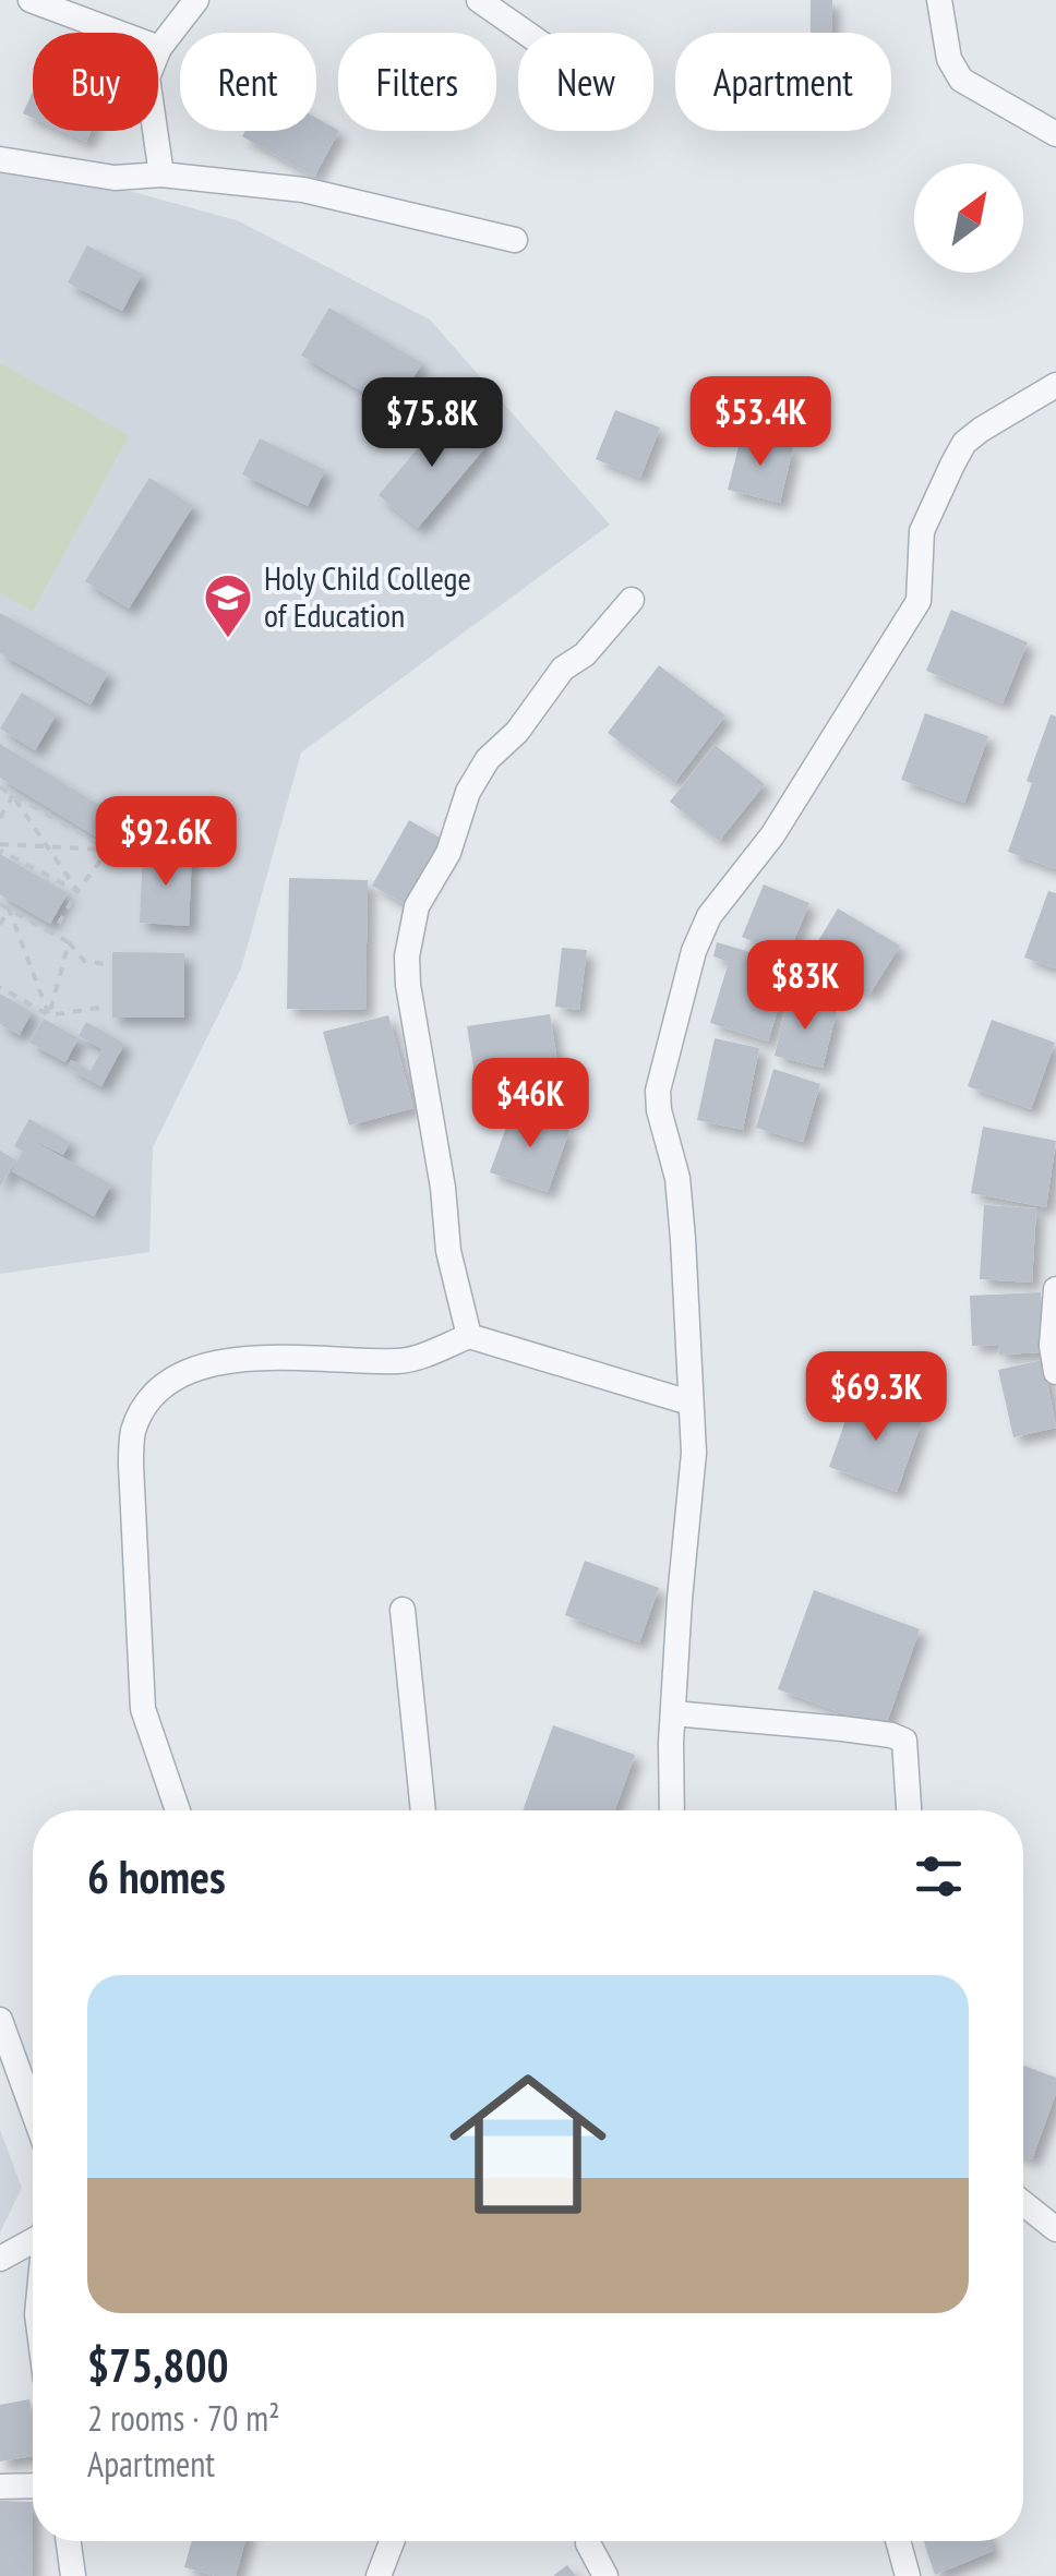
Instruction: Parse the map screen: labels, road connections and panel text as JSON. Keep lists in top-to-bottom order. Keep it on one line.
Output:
{"places":{"school or university":["Holy Child College of Education"]},"north":"top right","page":{"chip":["Buy","Rent","Filters","New","Apartment"],"price":["$53.4K","$75.8K","$92.6K","$83K","$46K","$69.3K"],"heading":"6 homes","list":[{"name":"$75,800","note":"2 rooms · 70 m² · Apartment"}]}}
